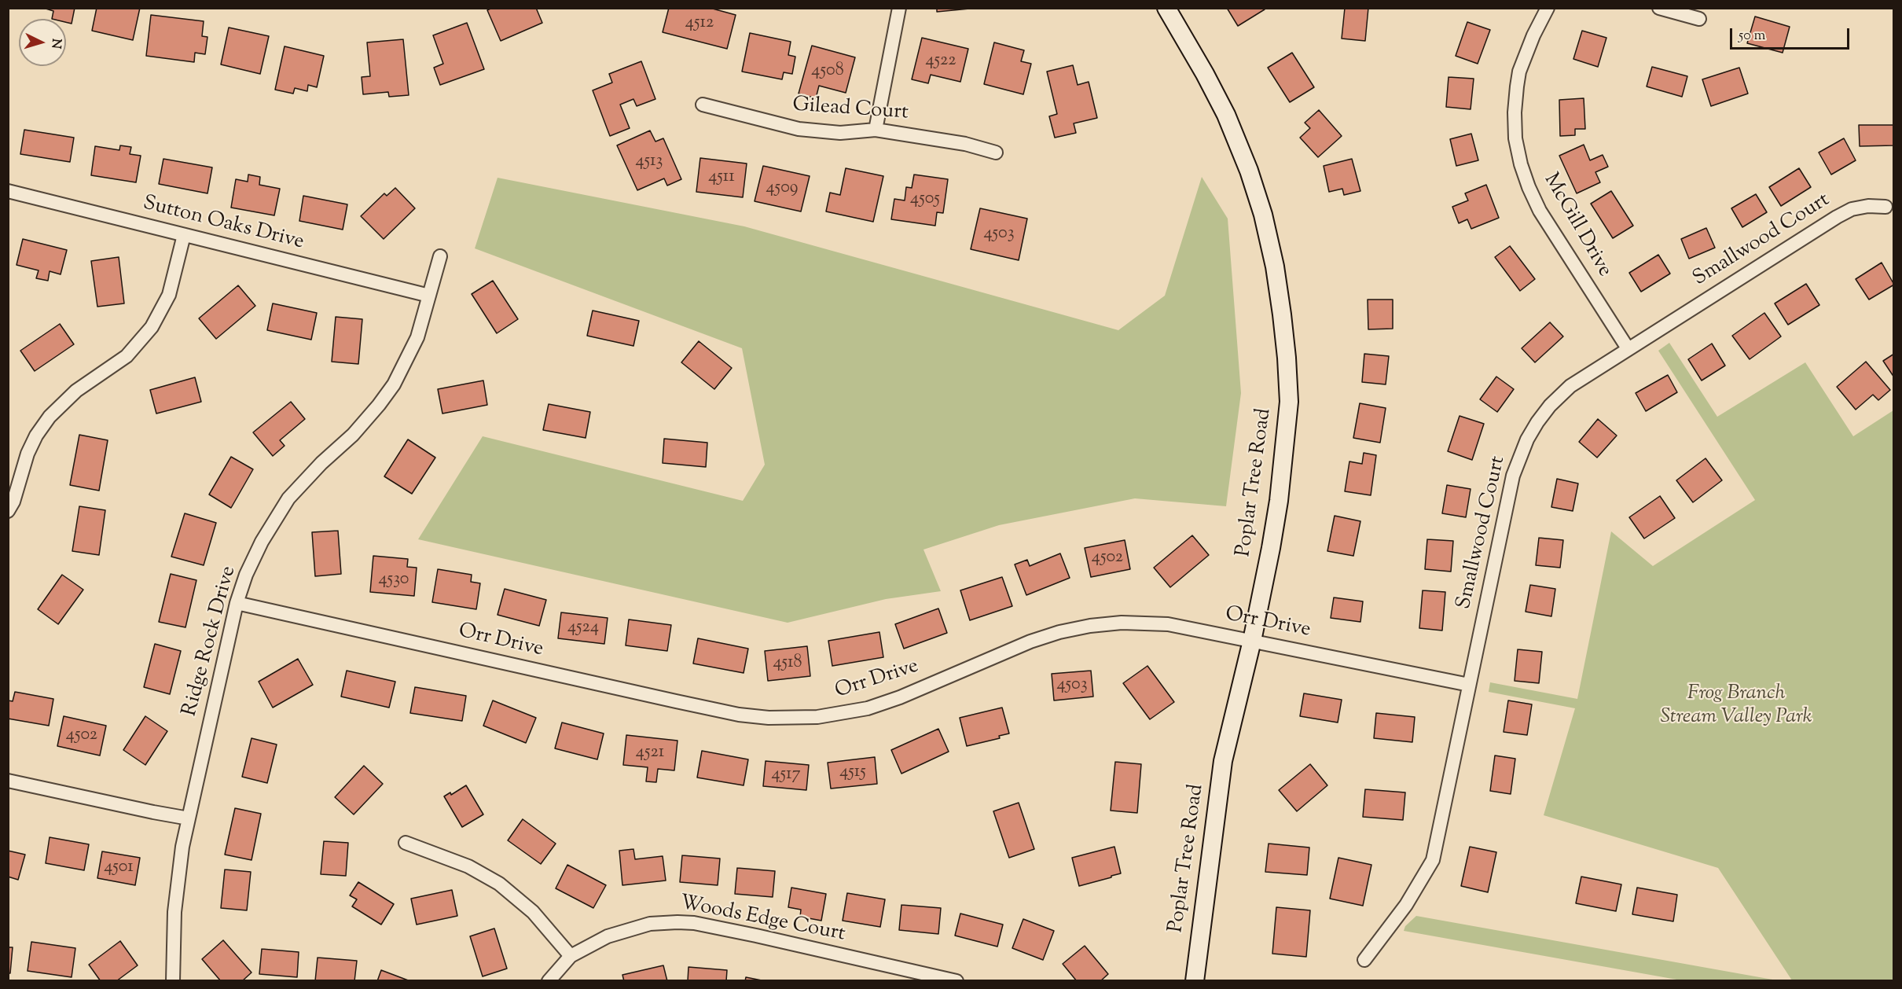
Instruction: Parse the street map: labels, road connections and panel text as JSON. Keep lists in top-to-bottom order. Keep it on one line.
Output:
{"streets":{"main road":["Poplar Tree Road"],"street":["Gilead Court","Sutton Oaks Drive","McGill Drive","Smallwood Court","Orr Drive","Ridge Rock Drive","Woods Edge Court"]},"crossings":[["Sutton Oaks Drive","Ridge Rock Drive"],["McGill Drive","Smallwood Court"],["Smallwood Court","Orr Drive"],["Poplar Tree Road","Orr Drive"],["Orr Drive","Ridge Rock Drive"]],"parks":["Frog Branch Stream Valley Park"],"house_numbers":["4512","4522","4508","4513","4511","4509","4505","4503","4502","4530","4524","4518","4503","4502","4521","4515","4517","4501"],"scale_bar":"50 m","north":"right"}
